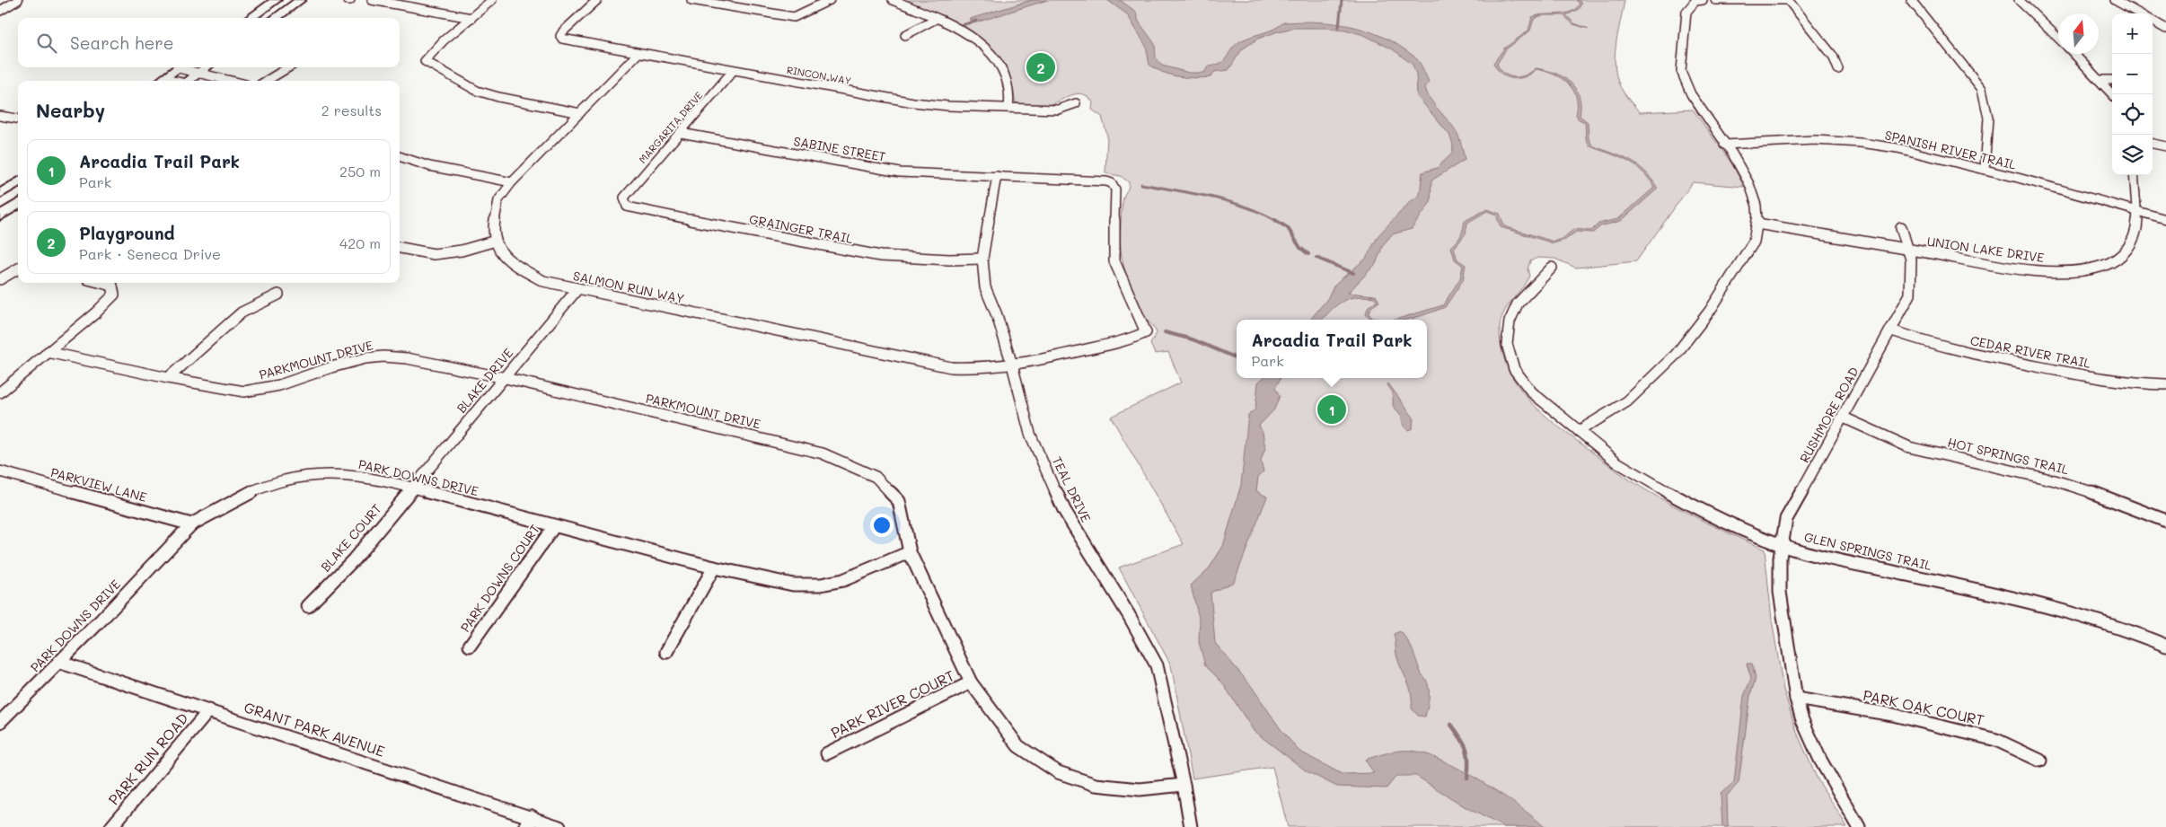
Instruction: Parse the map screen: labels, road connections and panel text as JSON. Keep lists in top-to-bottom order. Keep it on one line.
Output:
{"streets":{"street":["RINCON WAY","MARGARITA DRIVE","SABINE STREET","SPANISH RIVER TRAIL","GRAINGER TRAIL","UNION LAKE DRIVE","SALMON RUN WAY","CEDAR RIVER TRAIL","PARKMOUNT DRIVE","BLAKE DRIVE","RUSHMORE ROAD","HOT SPRINGS TRAIL","PARK DOWNS DRIVE","PARKVIEW LANE","TEAL DRIVE","BLAKE COURT","GLEN SPRINGS TRAIL","PARK DOWNS COURT","PARK RIVER COURT","PARK OAK COURT","GRANT PARK AVENUE","PARK RUN ROAD"]},"crossings":[["RINCON WAY","MARGARITA DRIVE"],["RINCON WAY","SALMON RUN WAY"],["MARGARITA DRIVE","SABINE STREET"],["MARGARITA DRIVE","GRAINGER TRAIL"],["SABINE STREET","SALMON RUN WAY"],["SABINE STREET","TEAL DRIVE"],["SPANISH RIVER TRAIL","UNION LAKE DRIVE"],["GRAINGER TRAIL","TEAL DRIVE"],["UNION LAKE DRIVE","RUSHMORE ROAD"],["SALMON RUN WAY","BLAKE DRIVE"],["SALMON RUN WAY","TEAL DRIVE"],["CEDAR RIVER TRAIL","RUSHMORE ROAD"],["PARKMOUNT DRIVE","BLAKE DRIVE"],["PARKMOUNT DRIVE","PARK DOWNS DRIVE"],["PARKMOUNT DRIVE","TEAL DRIVE"],["PARKMOUNT DRIVE","PARK RIVER COURT"],["BLAKE DRIVE","PARK DOWNS DRIVE"],["BLAKE DRIVE","BLAKE COURT"],["RUSHMORE ROAD","HOT SPRINGS TRAIL"],["RUSHMORE ROAD","GLEN SPRINGS TRAIL"],["RUSHMORE ROAD","PARK OAK COURT"],["PARK DOWNS DRIVE","PARKVIEW LANE"],["PARK DOWNS DRIVE","BLAKE COURT"],["PARK DOWNS DRIVE","PARK DOWNS COURT"],["PARK DOWNS DRIVE","GRANT PARK AVENUE"],["GRANT PARK AVENUE","PARK RUN ROAD"]],"north":"top","page":{"map_buttons":["+","−"],"search":"Search here","pins":["2","1"],"heading":["Nearby","2 results"],"list":[{"mark":"1","name":"Arcadia Trail Park","note":"Park","value":"250 m"},{"mark":"2","name":"Playground","note":"Park · Seneca Drive","value":"420 m"}],"popup":["Arcadia Trail Park","Park"]}}
